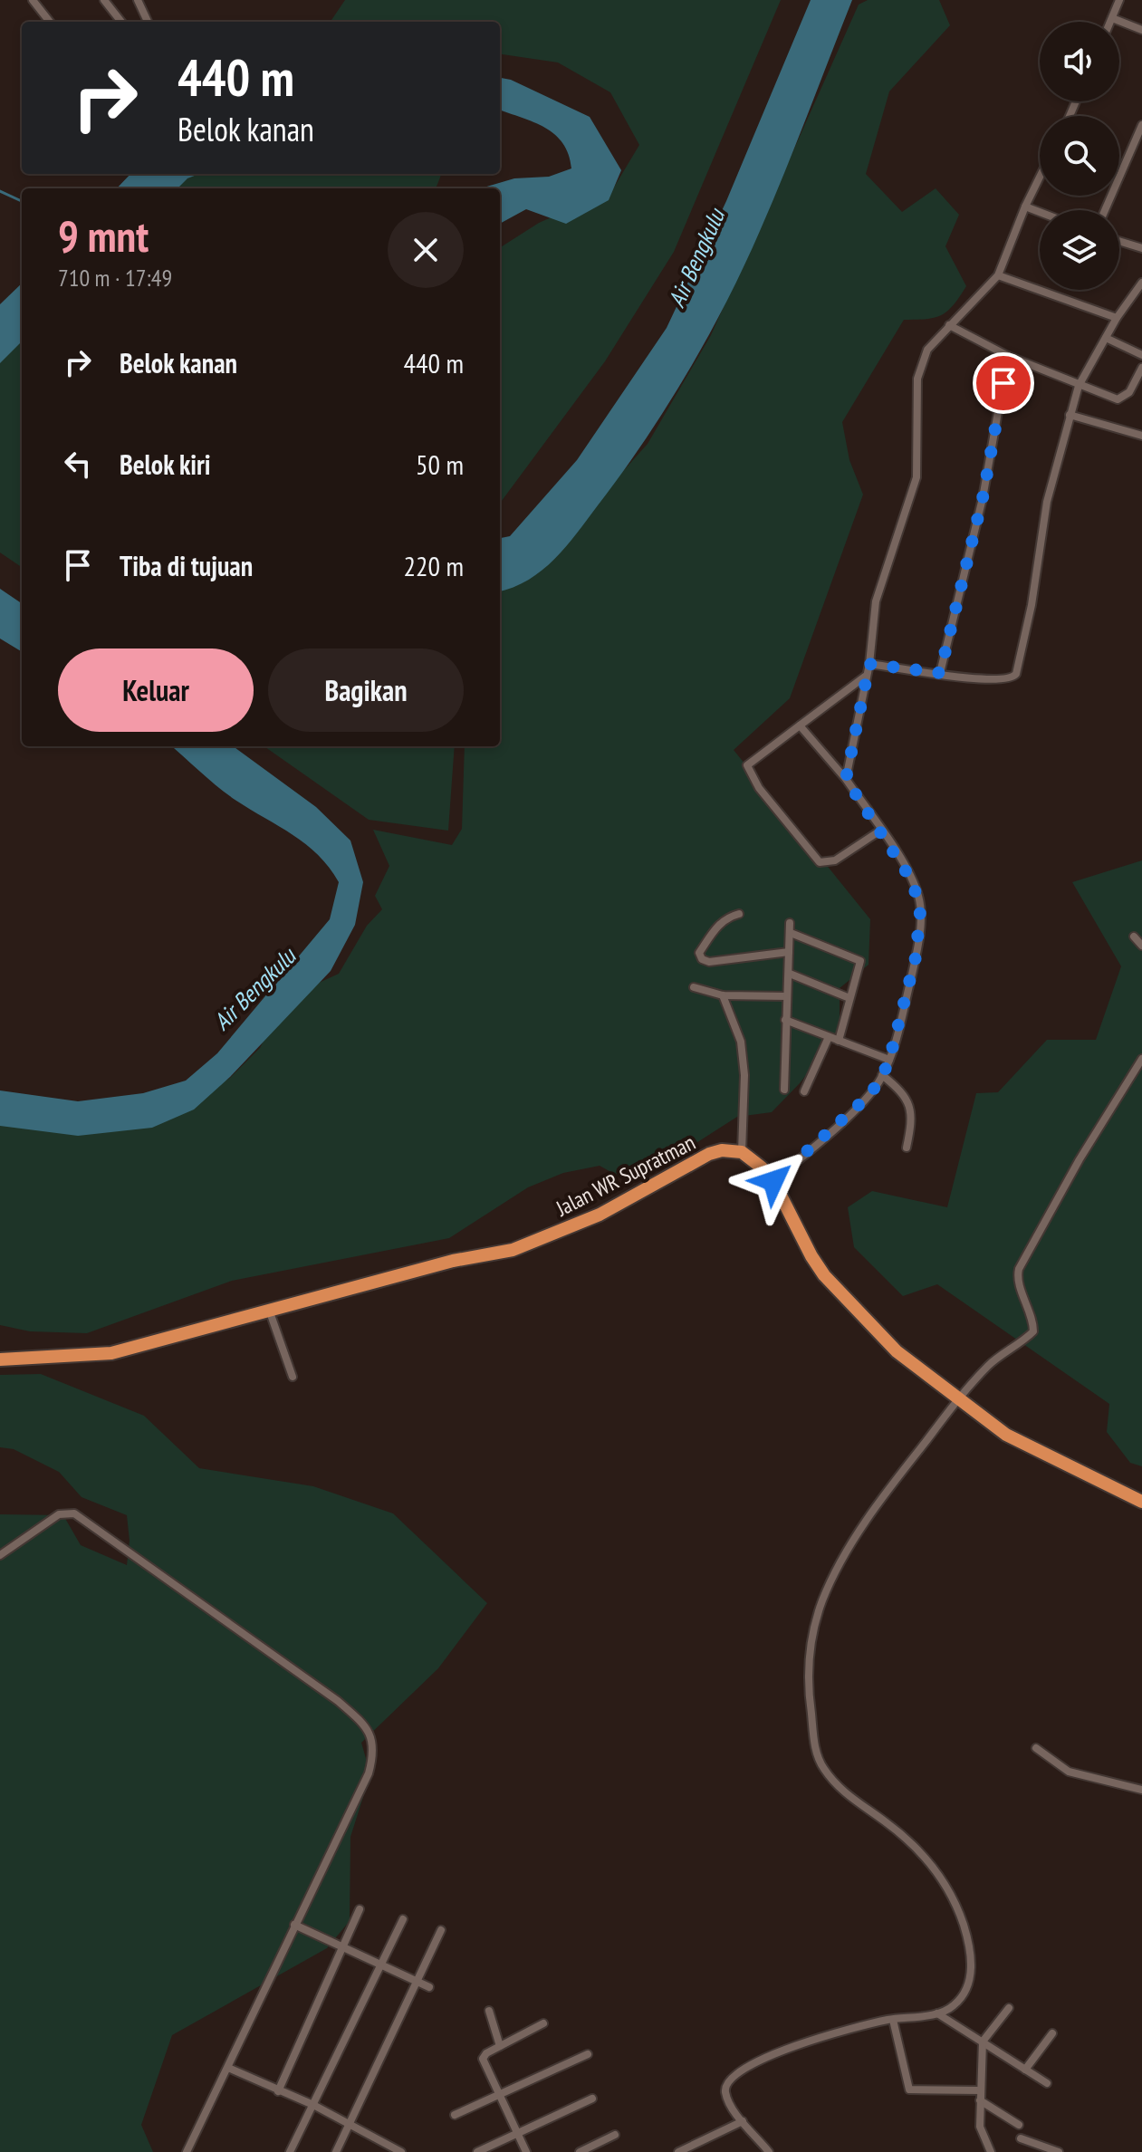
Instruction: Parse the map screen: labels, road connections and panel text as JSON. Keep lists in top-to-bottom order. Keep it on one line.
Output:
{"streets":{"highway":["Jalan WR Supratman"]},"water":["Air Bengkulu"],"page":{"turn":["440 m","Belok kanan"],"heading":["9 mnt","710 m · 17:49"],"list":[{"name":"Belok kanan","value":"440 m"},{"name":"Belok kiri","value":"50 m"},{"name":"Tiba di tujuan","value":"220 m"}],"buttons":["Keluar","Bagikan"]}}
